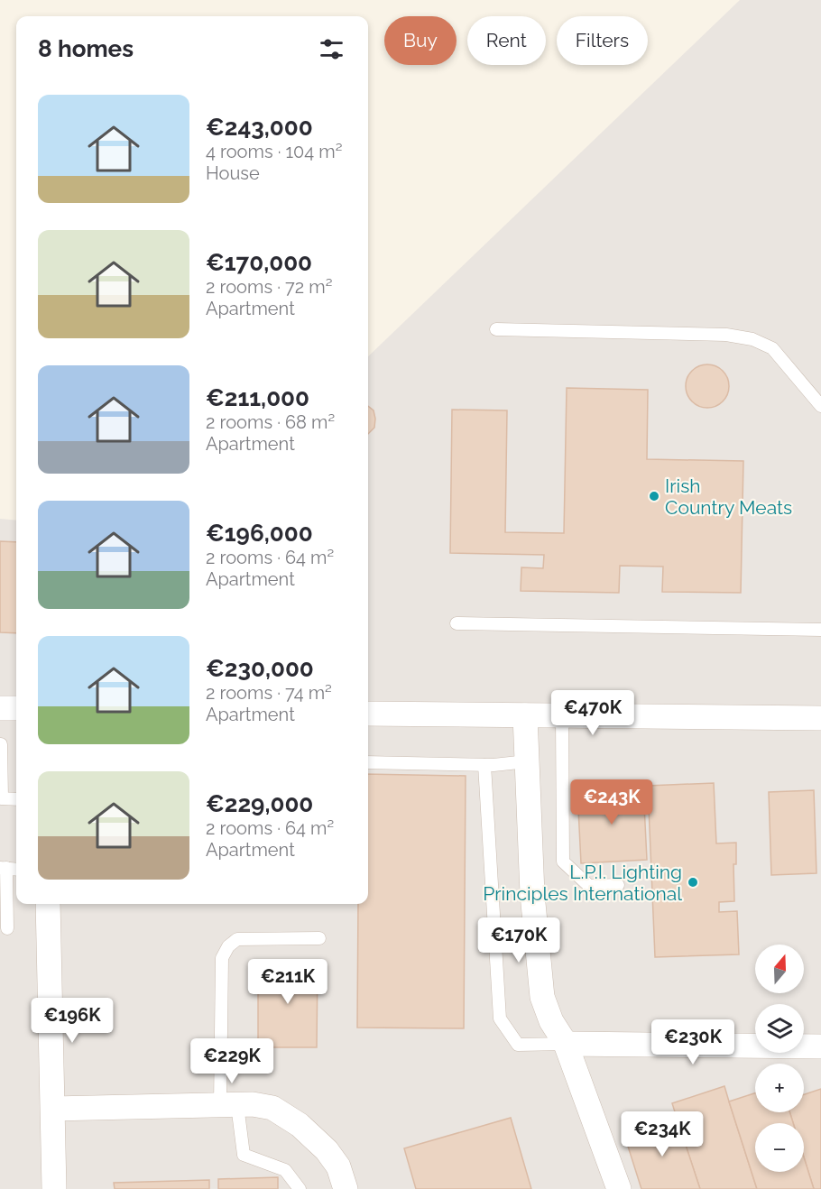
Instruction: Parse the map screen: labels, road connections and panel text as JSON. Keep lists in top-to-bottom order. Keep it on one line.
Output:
{"places":["Irish Country Meats","L.P.I. Lighting Principles International"],"north":"top","page":{"chip":["Buy","Rent","Filters"],"heading":"8 homes","list":[{"name":"€243,000","note":"4 rooms · 104 m² · House"},{"name":"€170,000","note":"2 rooms · 72 m² · Apartment"},{"name":"€211,000","note":"2 rooms · 68 m² · Apartment"},{"name":"€196,000","note":"2 rooms · 64 m² · Apartment"},{"name":"€230,000","note":"2 rooms · 74 m² · Apartment"},{"name":"€229,000","note":"2 rooms · 64 m² · Apartment"}],"price":["€470K","€243K","€170K","€211K","€196K","€230K","€229K","€234K"],"map_buttons":["+","−"]}}
